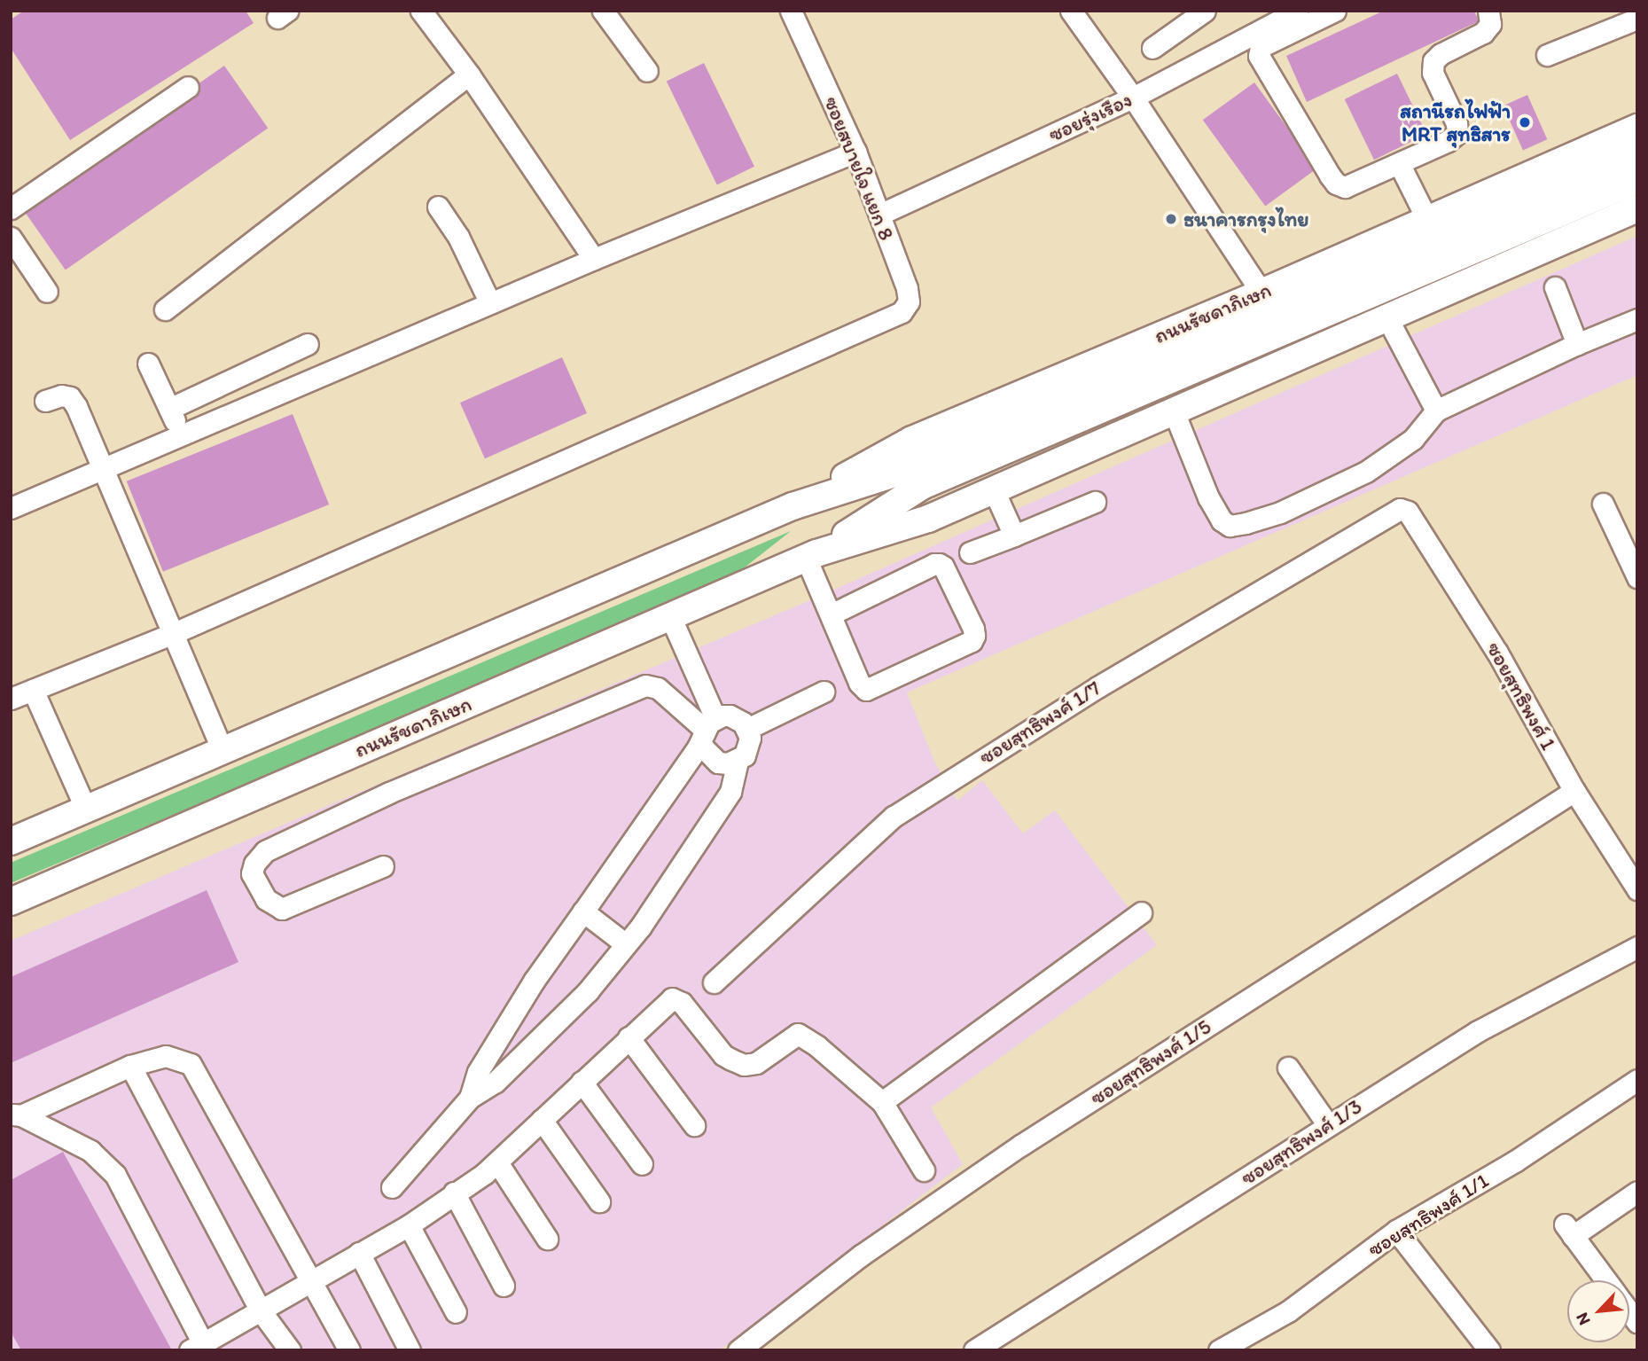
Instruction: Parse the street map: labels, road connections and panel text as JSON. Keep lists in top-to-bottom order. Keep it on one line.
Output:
{"streets":{"main road":["ถนนรัชดาภิเษก"],"street":["ซอยรุ่งเรือง","ซอยสบายใจ แยก 8","ซอยสุทธิพงศ์ 1","ซอยสุทธิพงศ์ 1/7","ซอยสุทธิพงศ์ 1/5","ซอยสุทธิพงศ์ 1/3","ซอยสุทธิพงศ์ 1/1"]},"crossings":[["ซอยรุ่งเรือง","ซอยสบายใจ แยก 8"],["ซอยสุทธิพงศ์ 1","ซอยสุทธิพงศ์ 1/7"],["ซอยสุทธิพงศ์ 1","ซอยสุทธิพงศ์ 1/5"]],"places":["สถานีรถไฟฟ้า MRT สุทธิสาร","ธนาคารกรุงไทย"],"north":"bottom left"}
